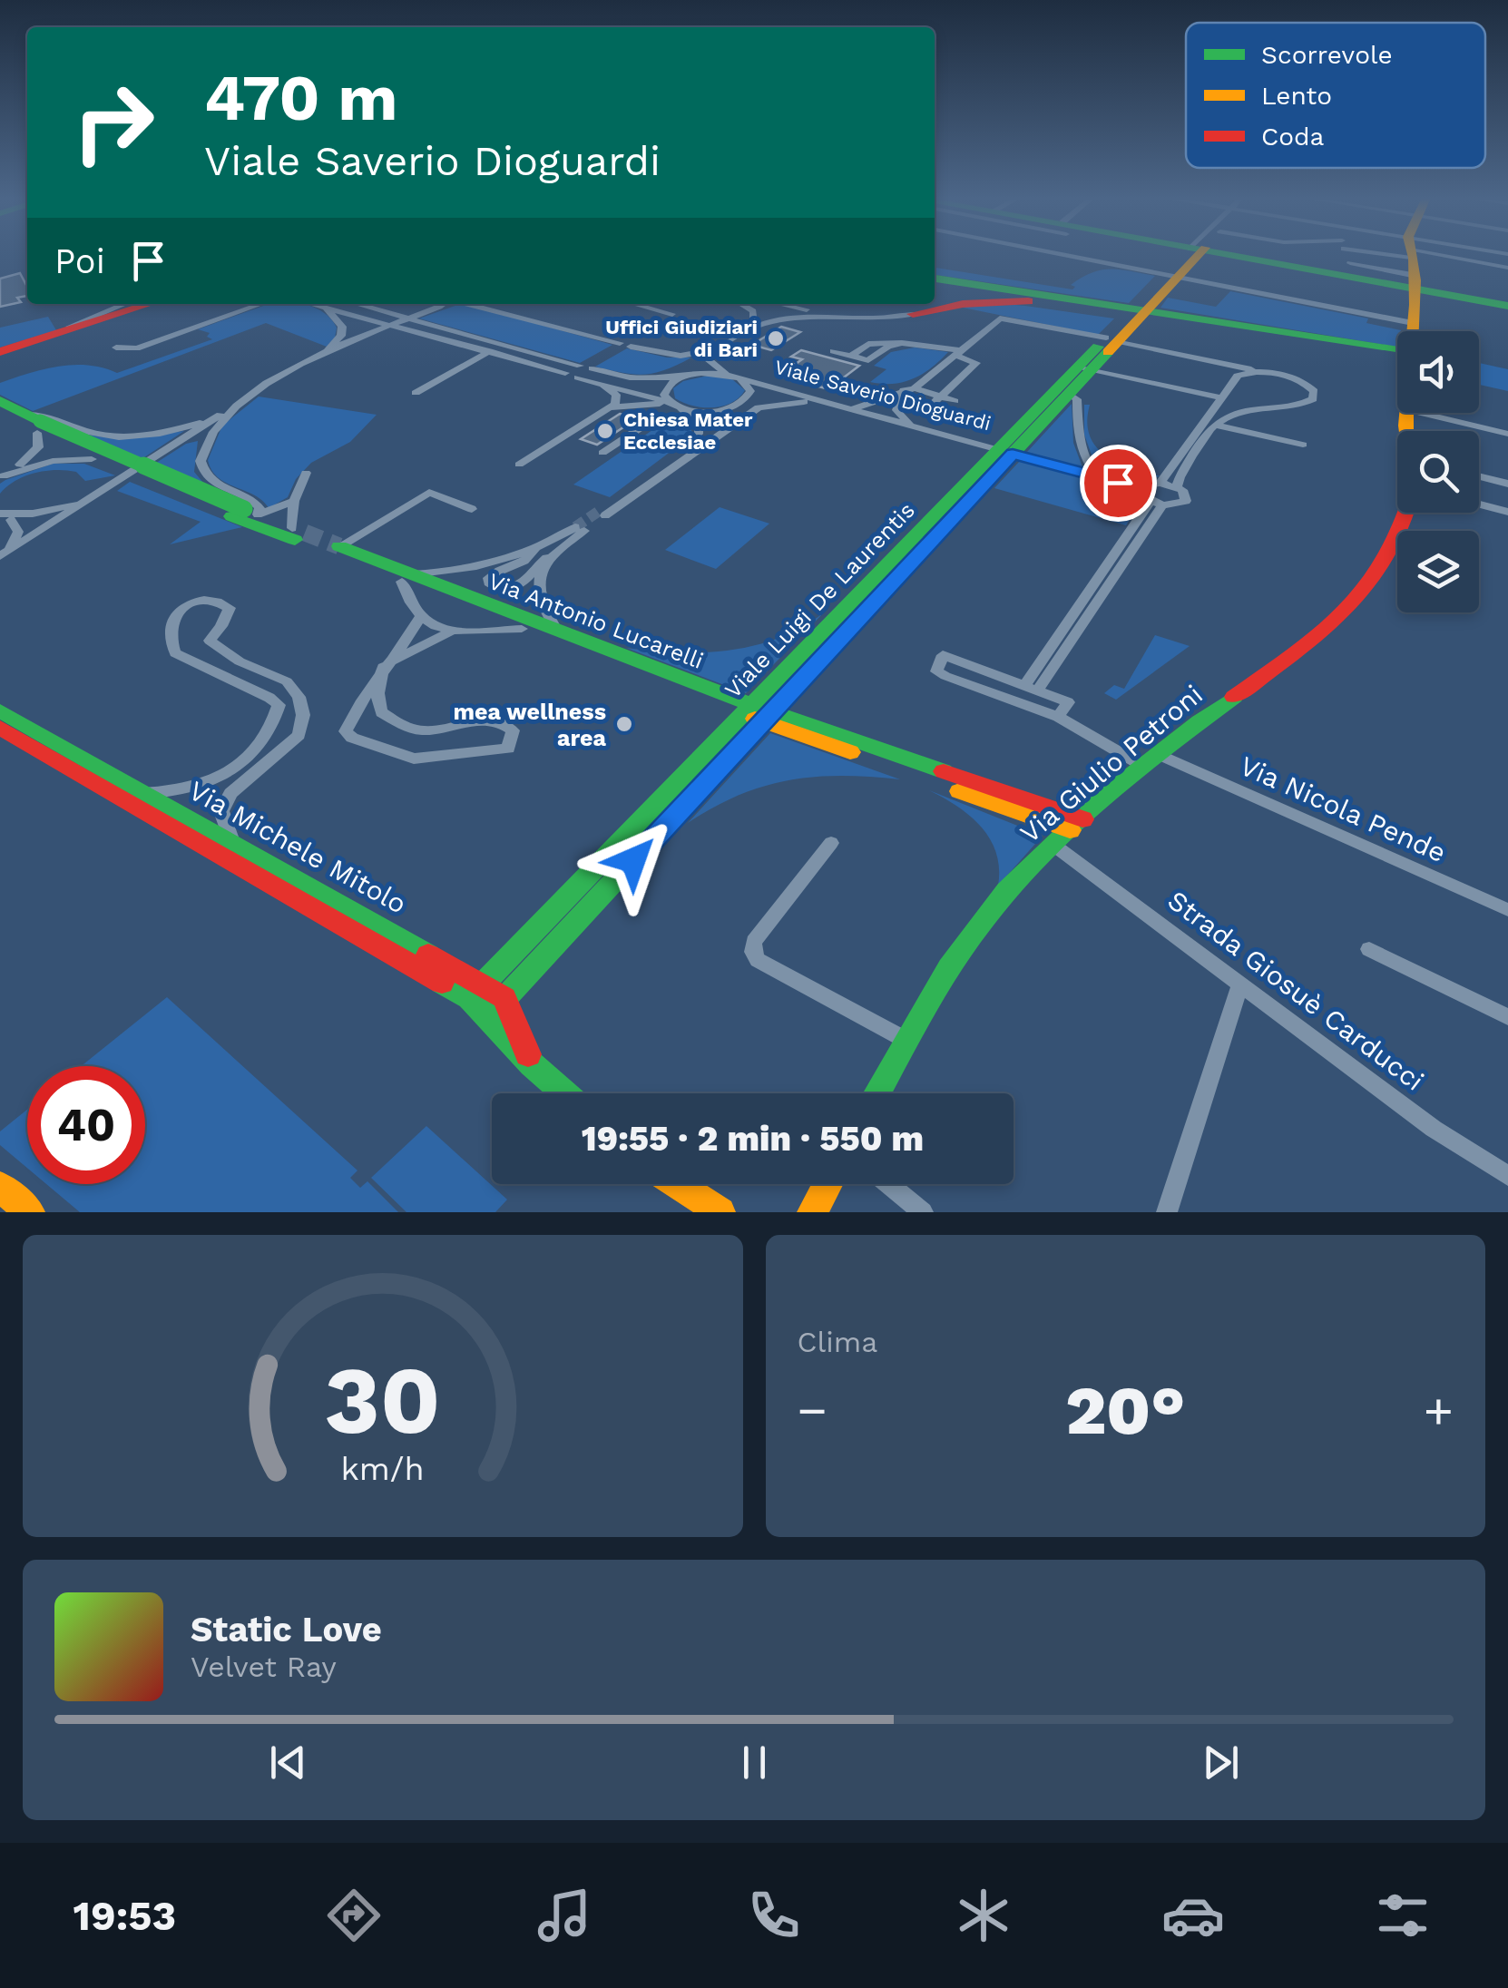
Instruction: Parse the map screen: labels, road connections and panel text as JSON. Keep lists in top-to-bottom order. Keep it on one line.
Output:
{"streets":{"main road":["Viale Luigi De Laurentis","Via Antonio Lucarelli","Via Giulio Petroni","Via Michele Mitolo"],"street":["Viale Saverio Dioguardi","Via Nicola Pende","Strada Giosuè Carducci"]},"crossings":[["Viale Saverio Dioguardi","Viale Luigi De Laurentis"],["Viale Luigi De Laurentis","Via Antonio Lucarelli"],["Viale Luigi De Laurentis","Via Michele Mitolo"],["Via Antonio Lucarelli","Via Giulio Petroni"],["Via Giulio Petroni","Via Nicola Pende"],["Via Giulio Petroni","Strada Giosuè Carducci"]],"places":["Uffici Giudiziari di Bari","Chiesa Mater Ecclesiae","mea wellness area"],"legend":["Scorrevole","Lento","Coda"],"page":{"turn":["470 m","Viale Saverio Dioguardi"],"then":"Poi","limit":"40","trip":"19:55 · 2 min · 550 m","tile":"Clima","heat":["−","20°","+"],"song":["Static Love","Velvet Ray"],"tabs":"19:53","gauge":["30","km/h"]}}
